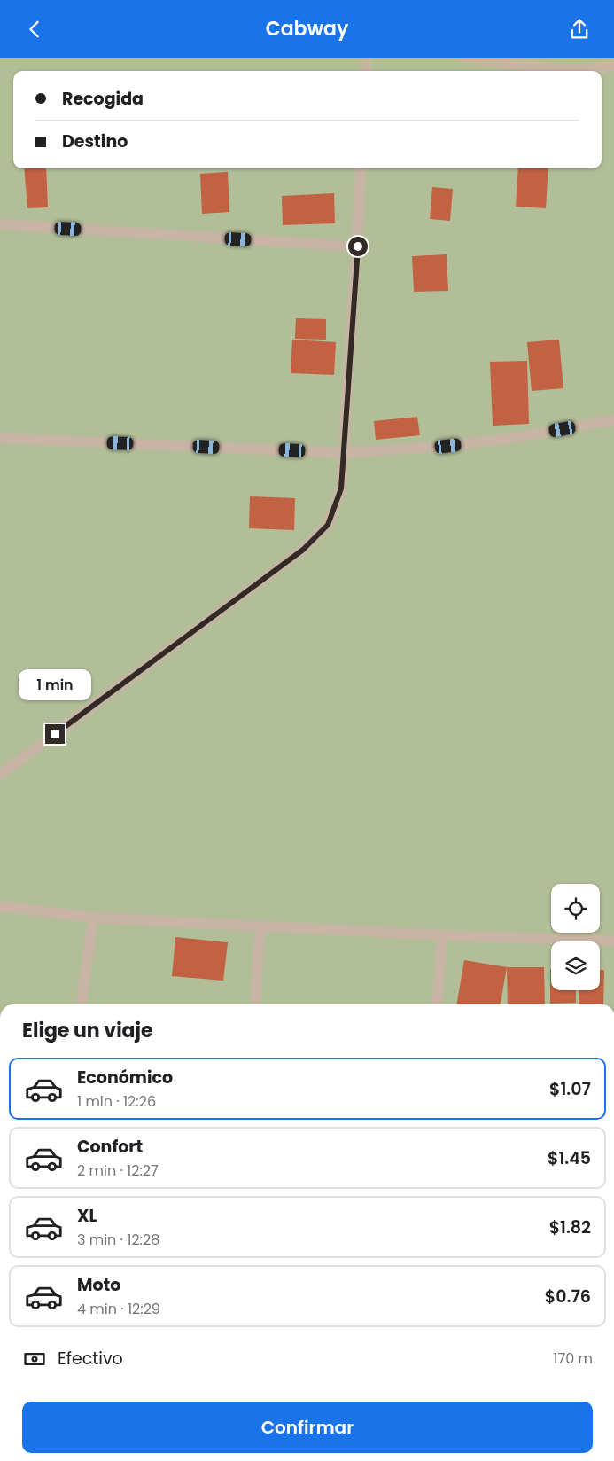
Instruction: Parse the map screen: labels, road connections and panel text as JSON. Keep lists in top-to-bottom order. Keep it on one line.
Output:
{"page":{"header":"Cabway","banner":["Recogida","Destino"],"bubble":"1 min","heading":"Elige un viaje","list":[{"name":"Económico","note":"1 min · 12:26","value":"$1.07"},{"name":"Confort","note":"2 min · 12:27","value":"$1.45"},{"name":"XL","note":"3 min · 12:28","value":"$1.82"},{"name":"Moto","note":"4 min · 12:29","value":"$0.76"}],"pay":["Efectivo","170 m"],"buttons":"Confirmar"}}
